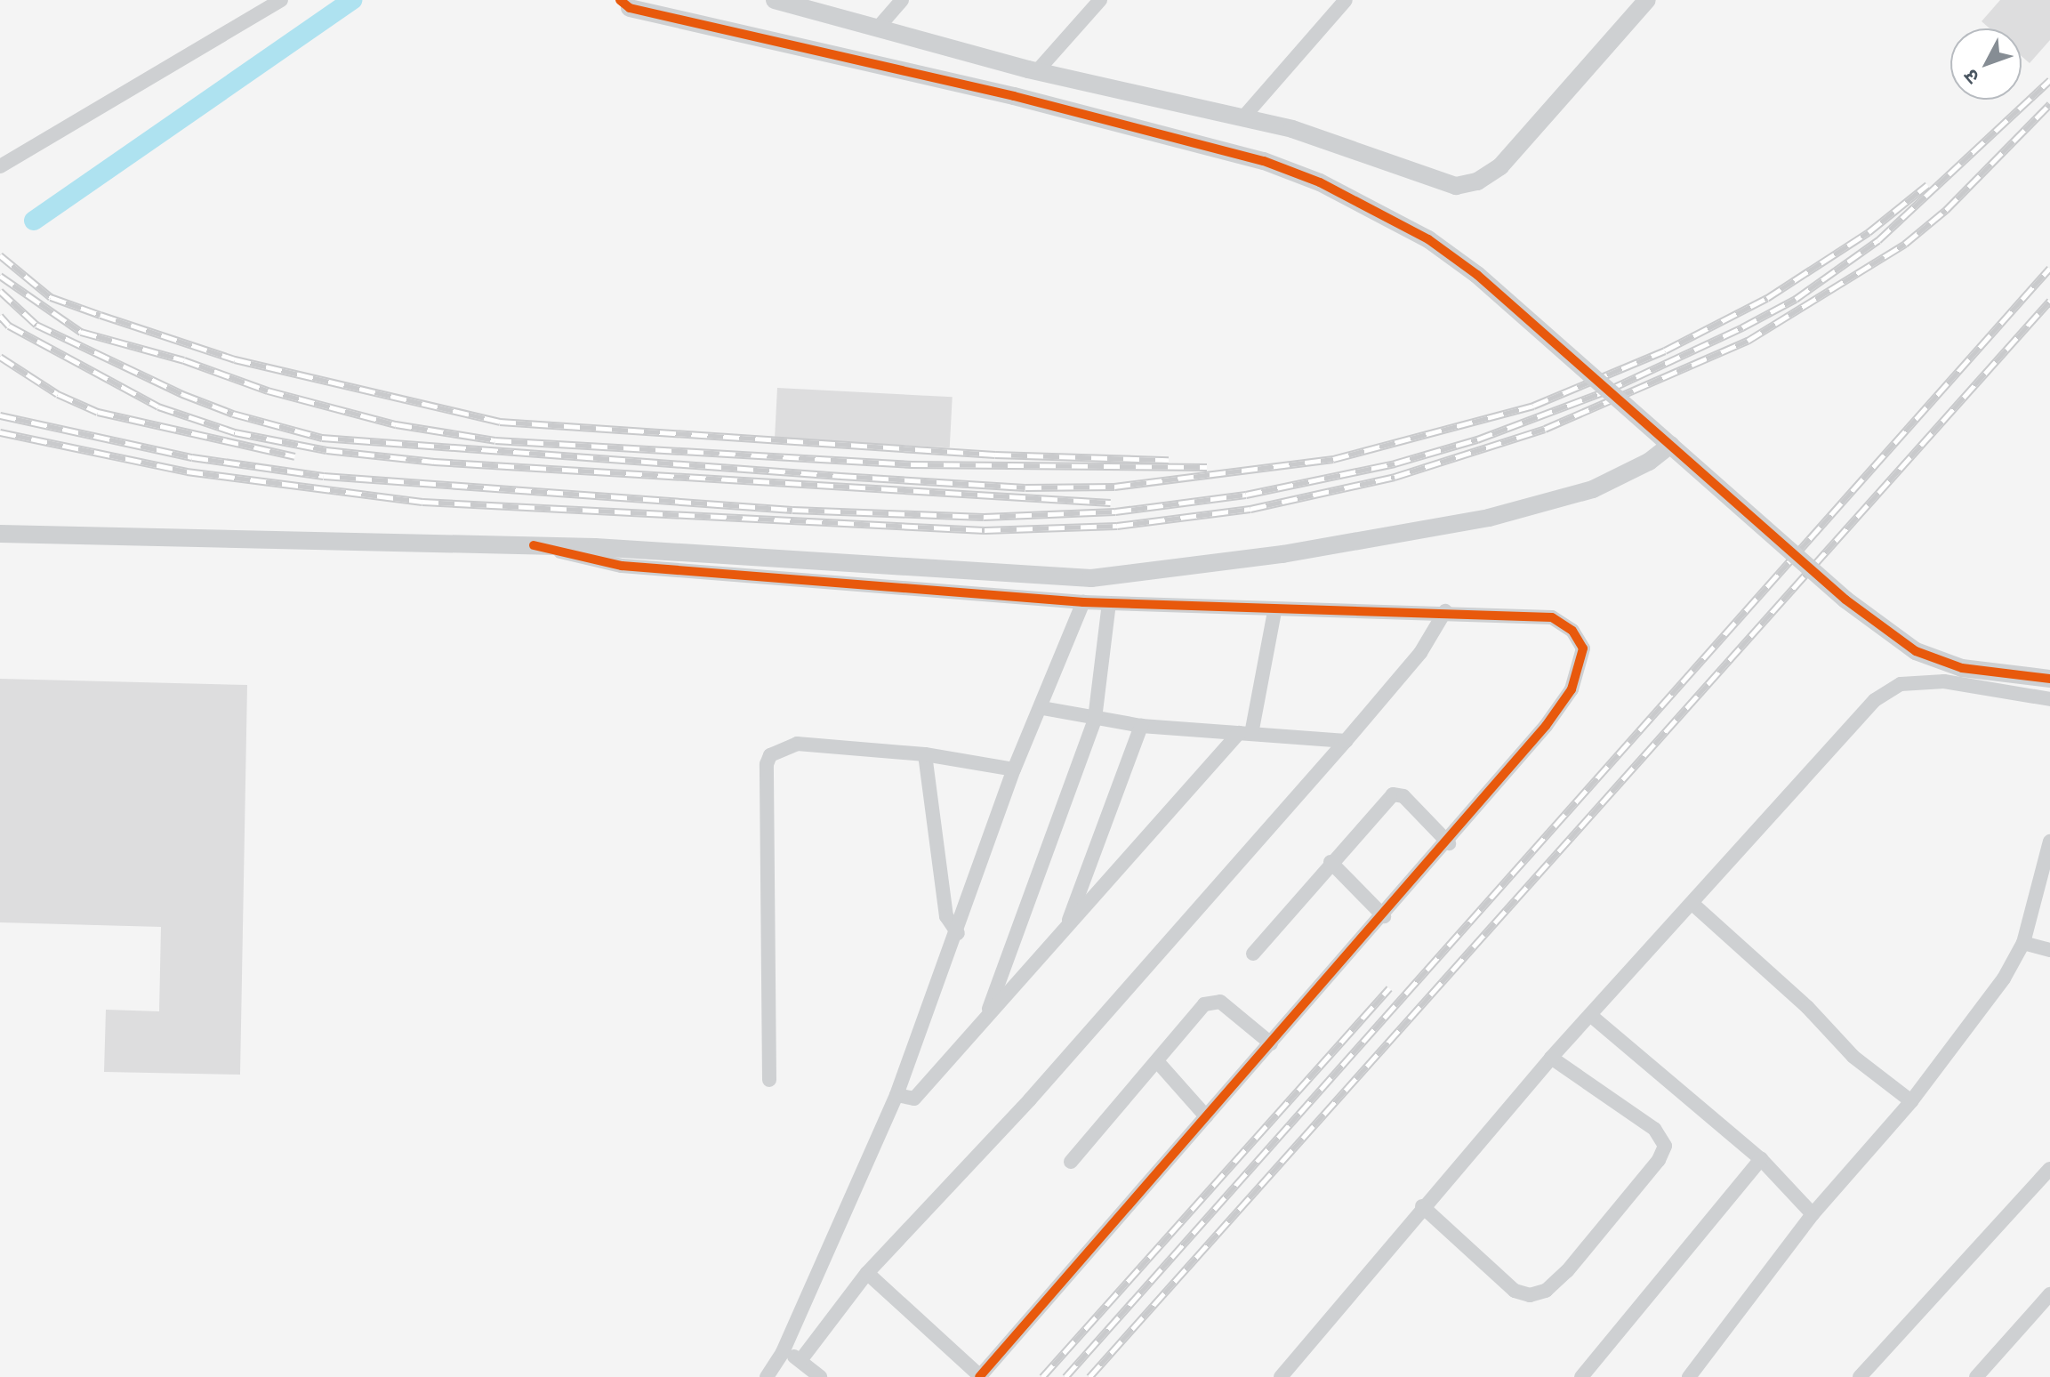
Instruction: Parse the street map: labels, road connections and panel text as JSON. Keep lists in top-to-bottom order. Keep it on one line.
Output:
{"north":"bottom left"}
